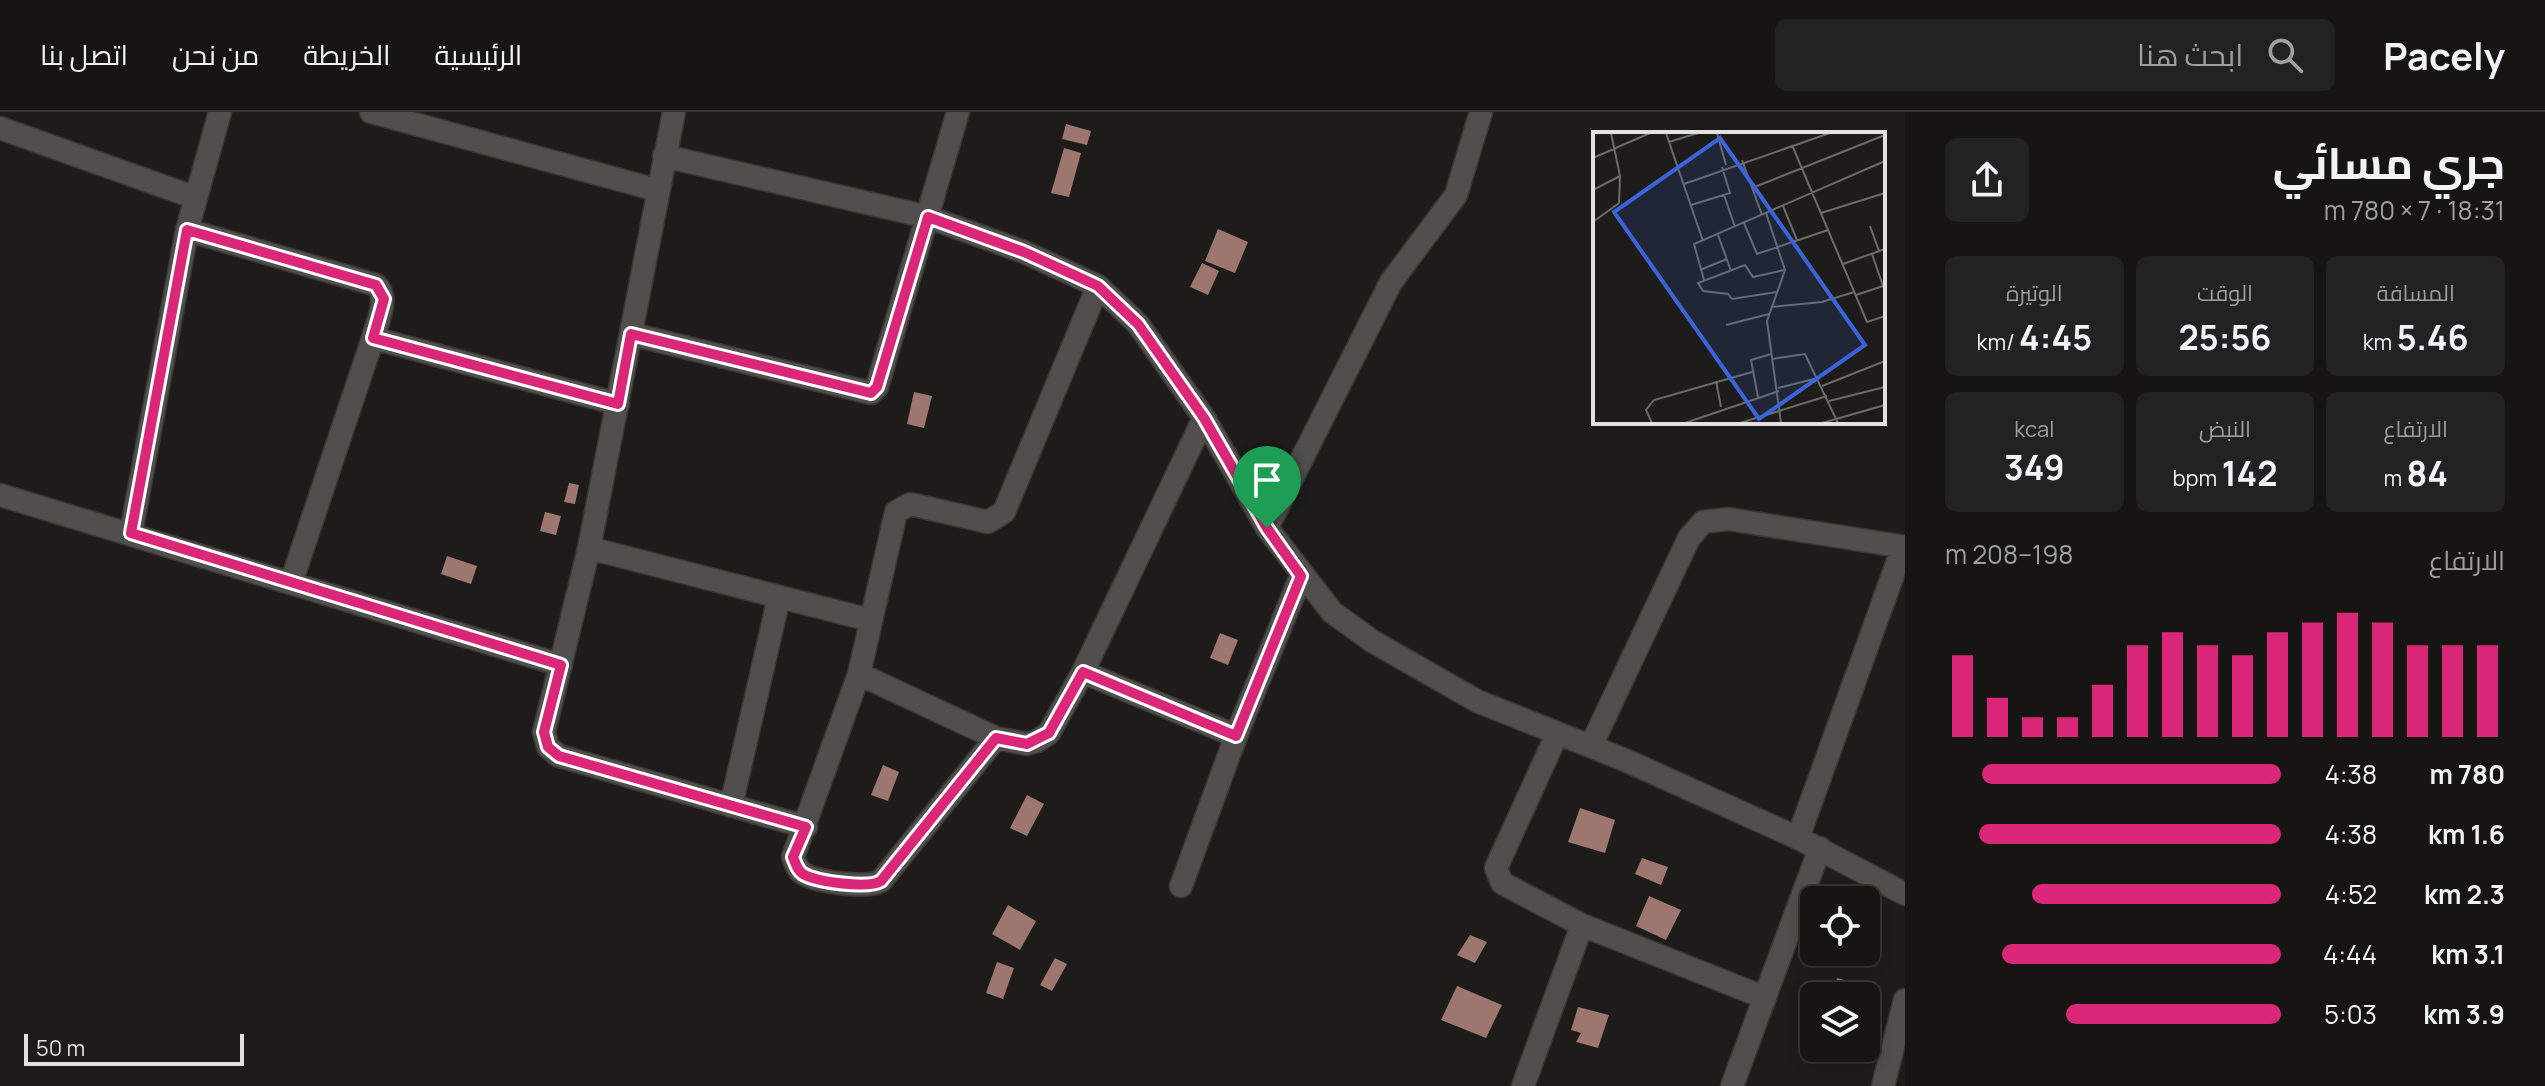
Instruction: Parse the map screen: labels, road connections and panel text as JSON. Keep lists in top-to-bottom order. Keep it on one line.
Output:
{"scale_bar":"50 m","page":{"header":"Pacely","search":"ابحث هنا","nav":["الرئيسية","الخريطة","من نحن","اتصل بنا"],"heading":["جري مسائي","18:31 · 7 × 780 m"],"stats":[["المسافة","5.46 km"],["الوقت","25:56"],["الوتيرة","4:45 /km"],["الارتفاع","84 m"],["النبض","142 bpm"],["kcal","349"]],"chart":["الارتفاع","198–208 m"],"list":[{"name":"780 m","note":"4:38"},{"name":"1.6 km","note":"4:38"},{"name":"2.3 km","note":"4:52"},{"name":"3.1 km","note":"4:44"},{"name":"3.9 km","note":"5:03"}],"scale":"50 m"}}
